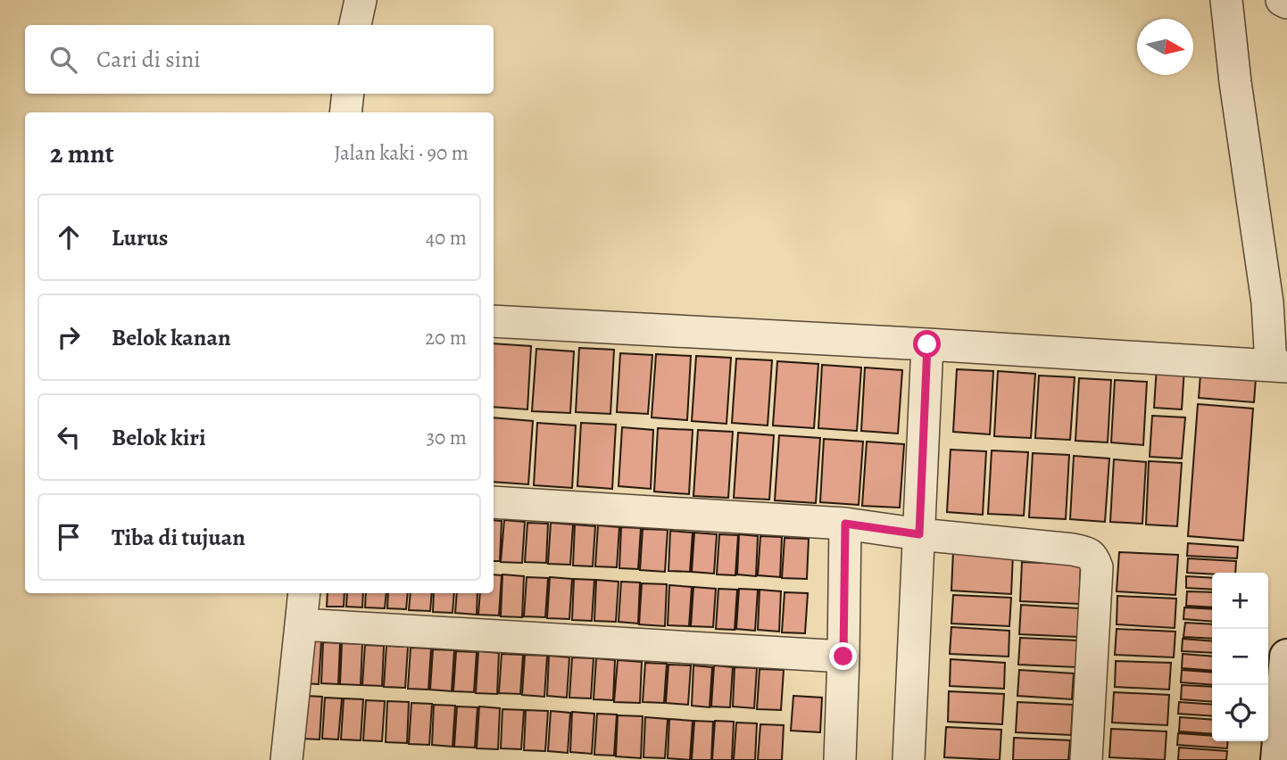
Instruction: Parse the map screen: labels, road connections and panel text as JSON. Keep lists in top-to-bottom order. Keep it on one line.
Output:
{"north":"right","page":{"search":"Cari di sini","heading":["2 mnt","Jalan kaki · 90 m"],"list":[["Lurus","40 m"],["Belok kanan","20 m"],["Belok kiri","30 m"],"Tiba di tujuan"],"map_buttons":["+","−"]}}
